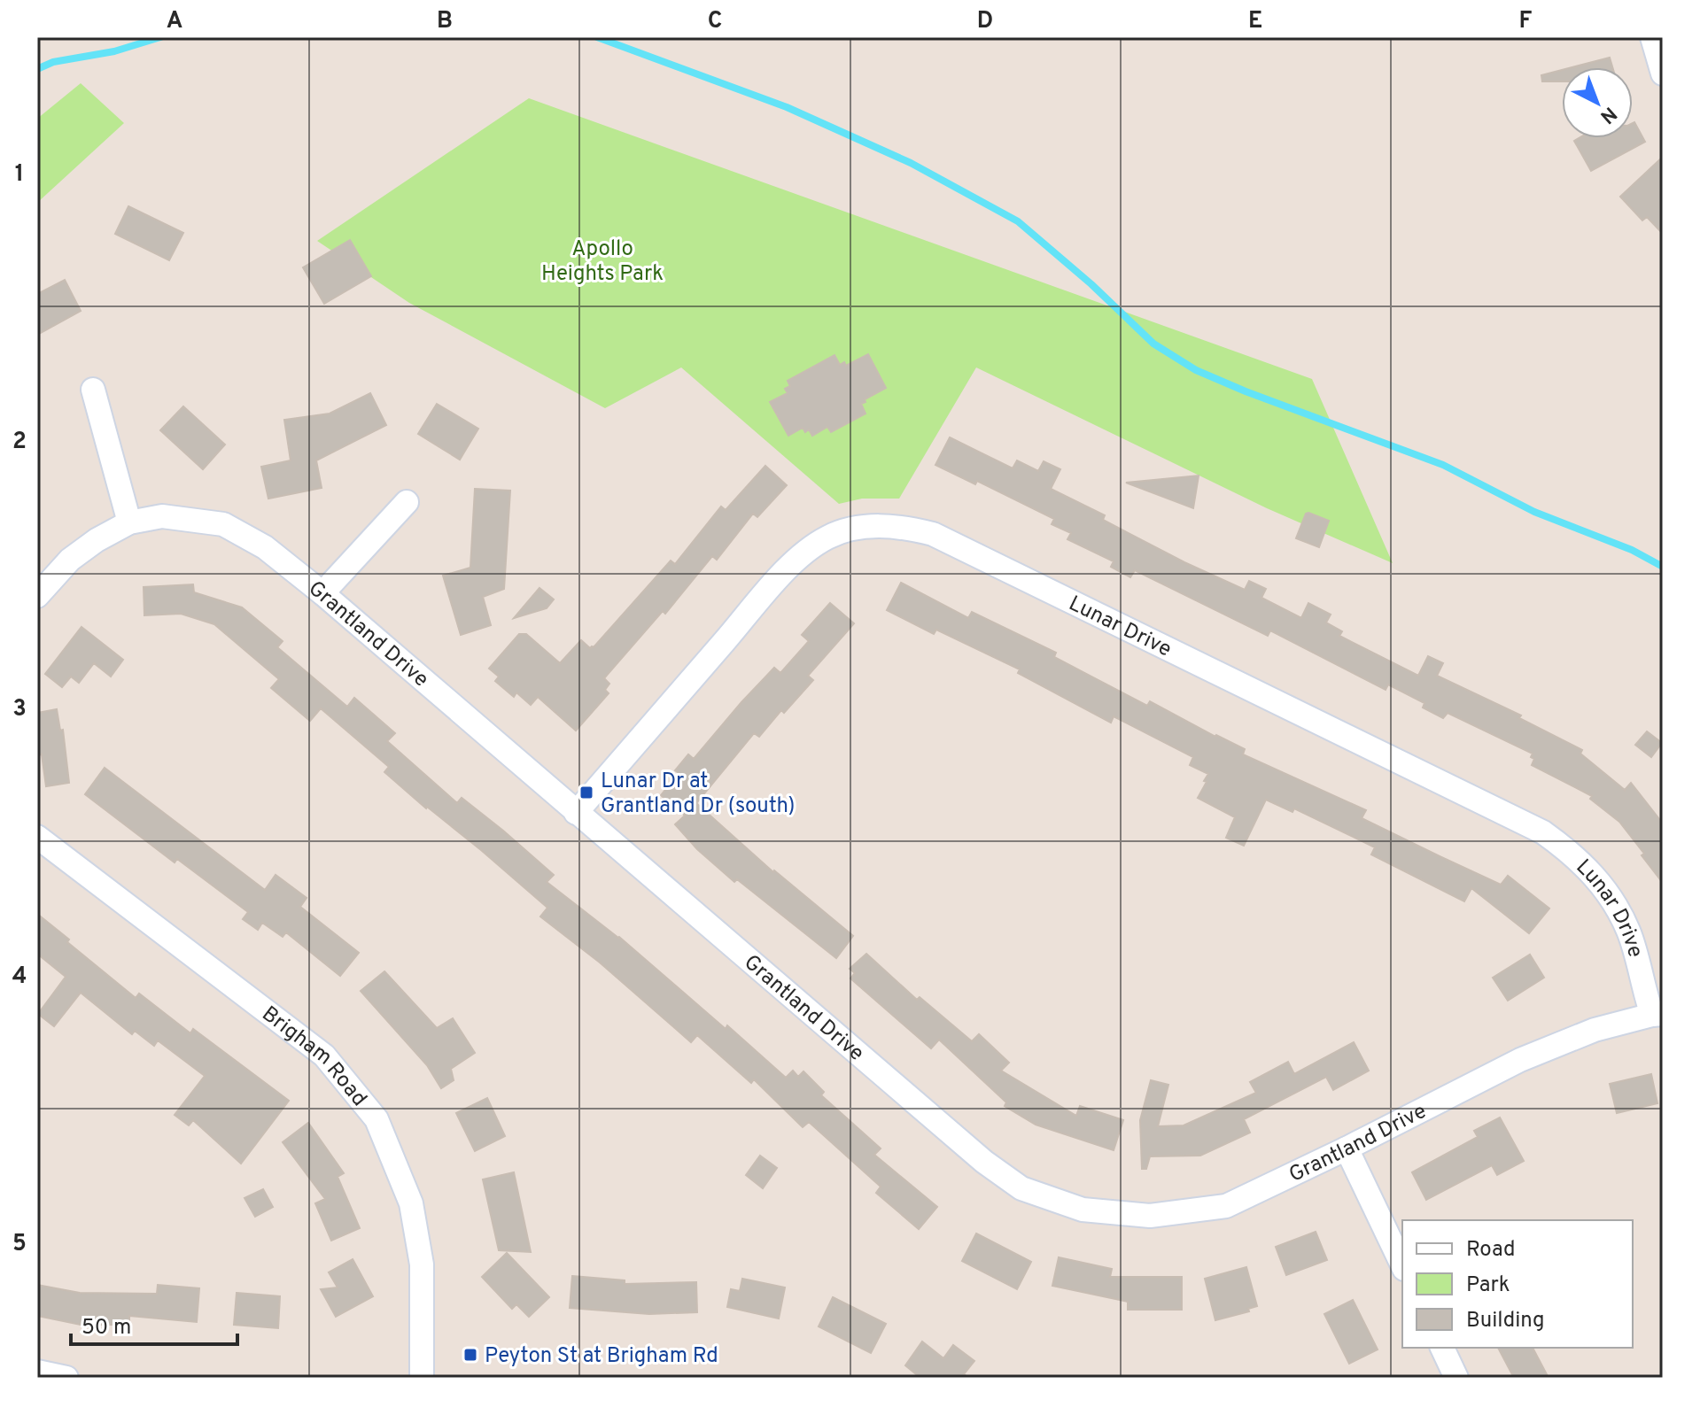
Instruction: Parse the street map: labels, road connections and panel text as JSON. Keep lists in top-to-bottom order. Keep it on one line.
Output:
{"streets":{"street":["Lunar Drive","Grantland Drive","Brigham Road"]},"crossings":[["Lunar Drive","Grantland Drive"]],"parks":["Apollo Heights Park"],"places":{"transit":["Lunar Dr at Grantland Dr (south)","Peyton St at Brigham Rd"]},"legend":["Road","Park","Building"],"scale_bar":"50 m","north":"bottom right","grid":{"columns":["A","B","C","D","E","F"],"rows":["1","2","3","4","5"]}}
